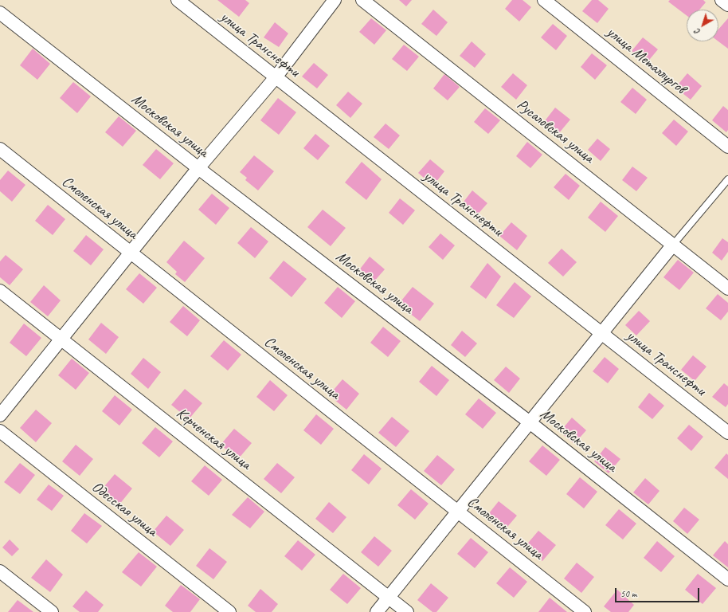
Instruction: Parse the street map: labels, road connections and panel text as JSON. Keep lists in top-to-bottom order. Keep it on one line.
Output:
{"streets":{"street":["улица Транснефти","улица Металлургов","Московская улица","Русаловская улица","Смоленская улица","Керченская улица","Одесская улица"]},"scale_bar":"50 m","north":"bottom left"}
